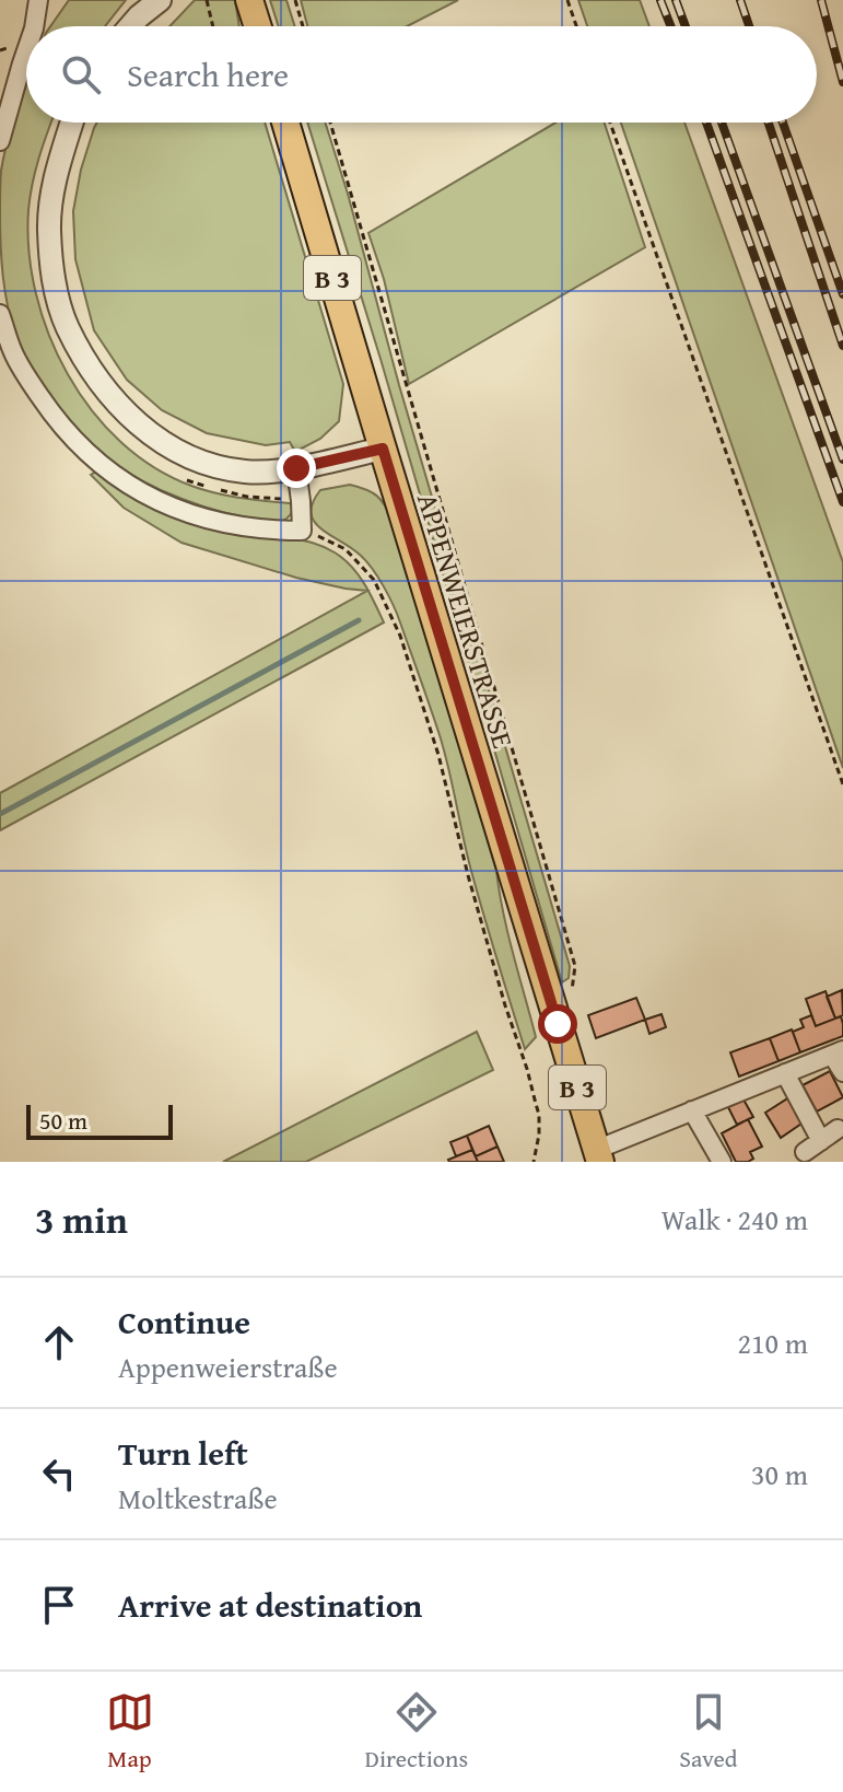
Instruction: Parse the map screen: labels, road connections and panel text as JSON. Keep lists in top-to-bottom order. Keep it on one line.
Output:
{"streets":{"main road":["B 3","APPENWEIERSTRASSE"]},"scale_bar":"50 m","page":{"search":"Search here","scale":"50 m","heading":["3 min","Walk · 240 m"],"list":[["Continue","Appenweierstraße","210 m"],["Turn left","Moltkestraße","30 m"],"Arrive at destination"],"nav":["Map","Directions","Saved"]}}
